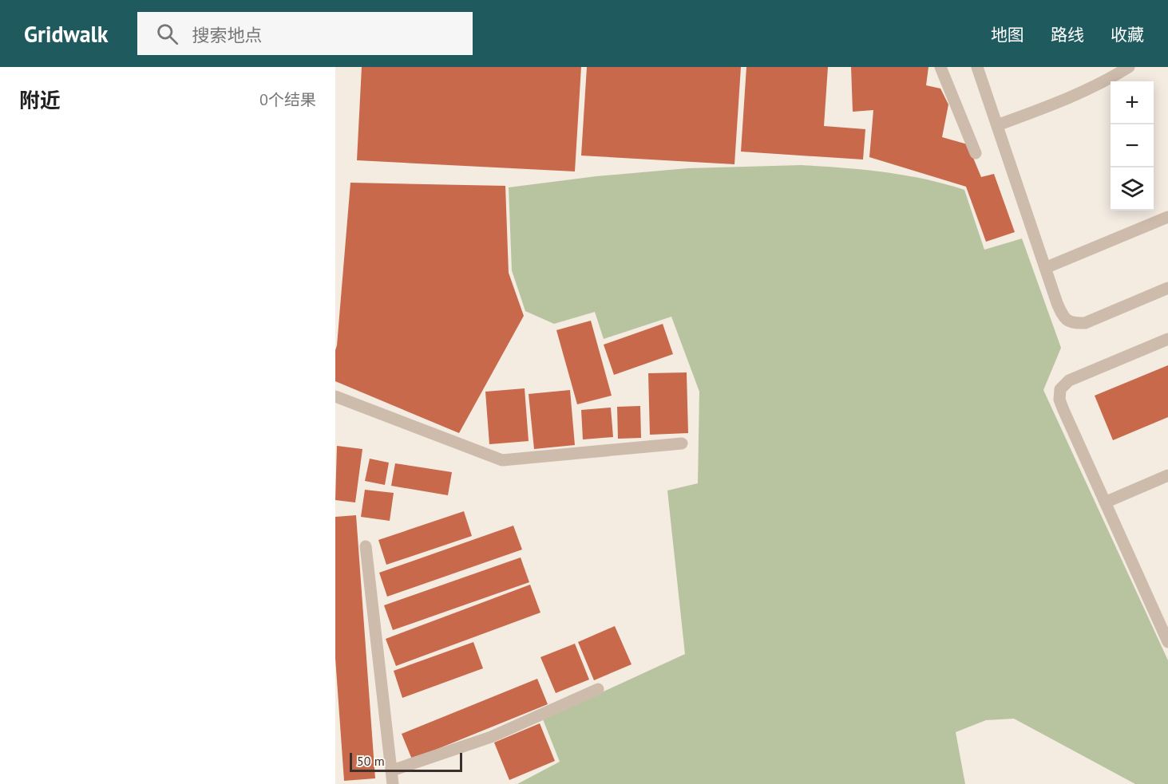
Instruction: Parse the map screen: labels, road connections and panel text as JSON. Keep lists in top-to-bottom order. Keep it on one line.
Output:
{"scale_bar":"50 m","page":{"header":"Gridwalk","search":"搜索地点","nav":["地图","路线","收藏"],"heading":["附近","0个结果"],"map_buttons":["+","−"],"scale":"50 m"}}
